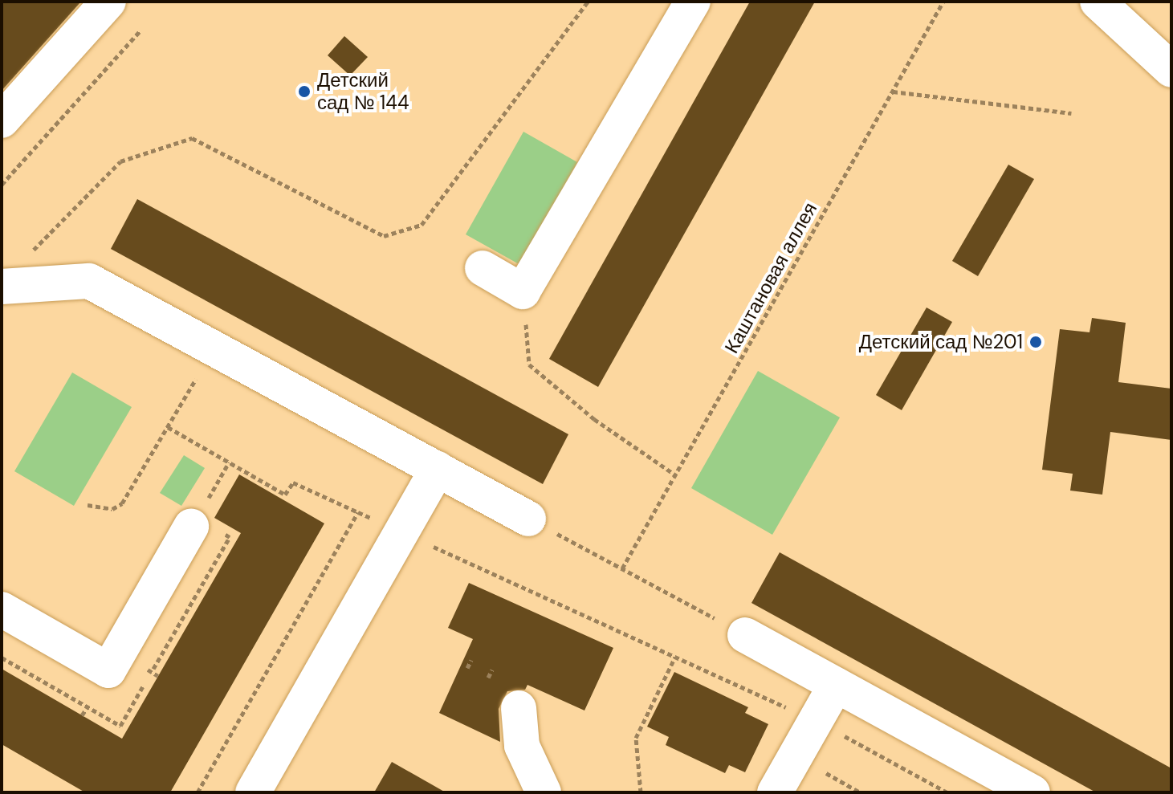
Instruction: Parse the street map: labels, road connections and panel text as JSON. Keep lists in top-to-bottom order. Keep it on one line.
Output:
{"streets":{"path":["Каштановая аллея"]},"places":["Детский сад № 144","Детский сад №201"]}
